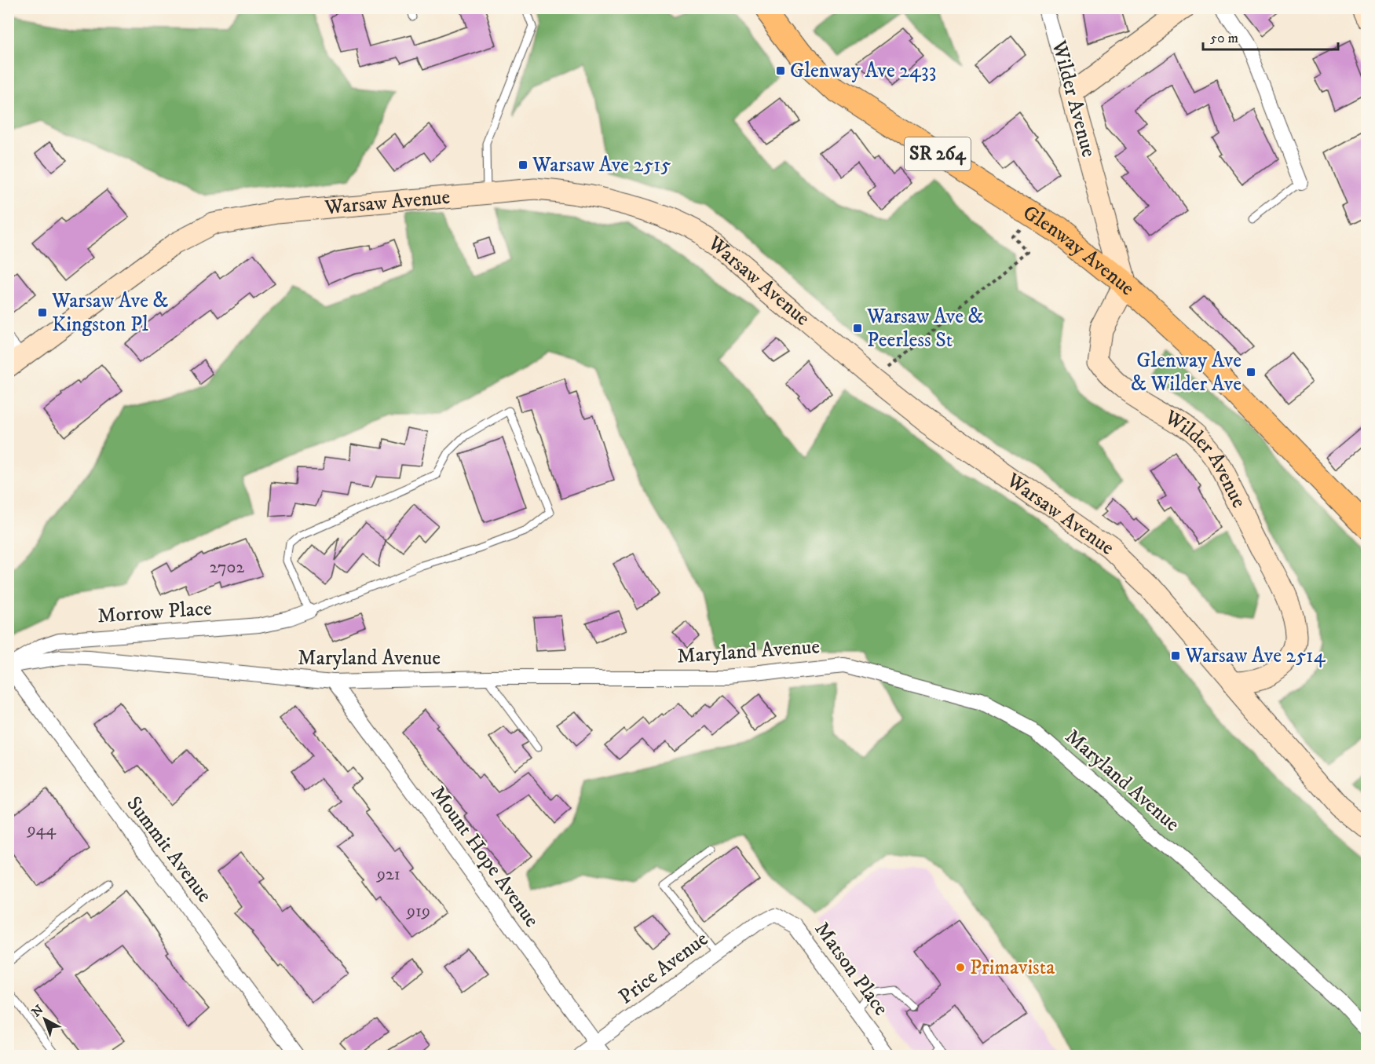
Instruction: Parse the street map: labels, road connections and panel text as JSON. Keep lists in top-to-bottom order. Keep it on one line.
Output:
{"streets":{"main road":["Wilder Avenue","SR 264","Warsaw Avenue","Glenway Avenue"],"street":["Morrow Place","Maryland Avenue","Summit Avenue","Mount Hope Avenue","Price Avenue","Matson Place"]},"crossings":[["Wilder Avenue","Warsaw Avenue"],["Wilder Avenue","Glenway Avenue"],["Morrow Place","Maryland Avenue"],["Morrow Place","Summit Avenue"],["Maryland Avenue","Summit Avenue"],["Maryland Avenue","Mount Hope Avenue"],["Mount Hope Avenue","Price Avenue"],["Price Avenue","Matson Place"]],"places":{"transit":["Glenway Ave 2433","Warsaw Ave 2515","Warsaw Ave & Kingston Pl","Warsaw Ave & Peerless St","Glenway Ave & Wilder Ave","Warsaw Ave 2514"],"other":["Primavista"]},"house_numbers":["2702","944","921","919"],"scale_bar":"50 m","north":"top left"}
